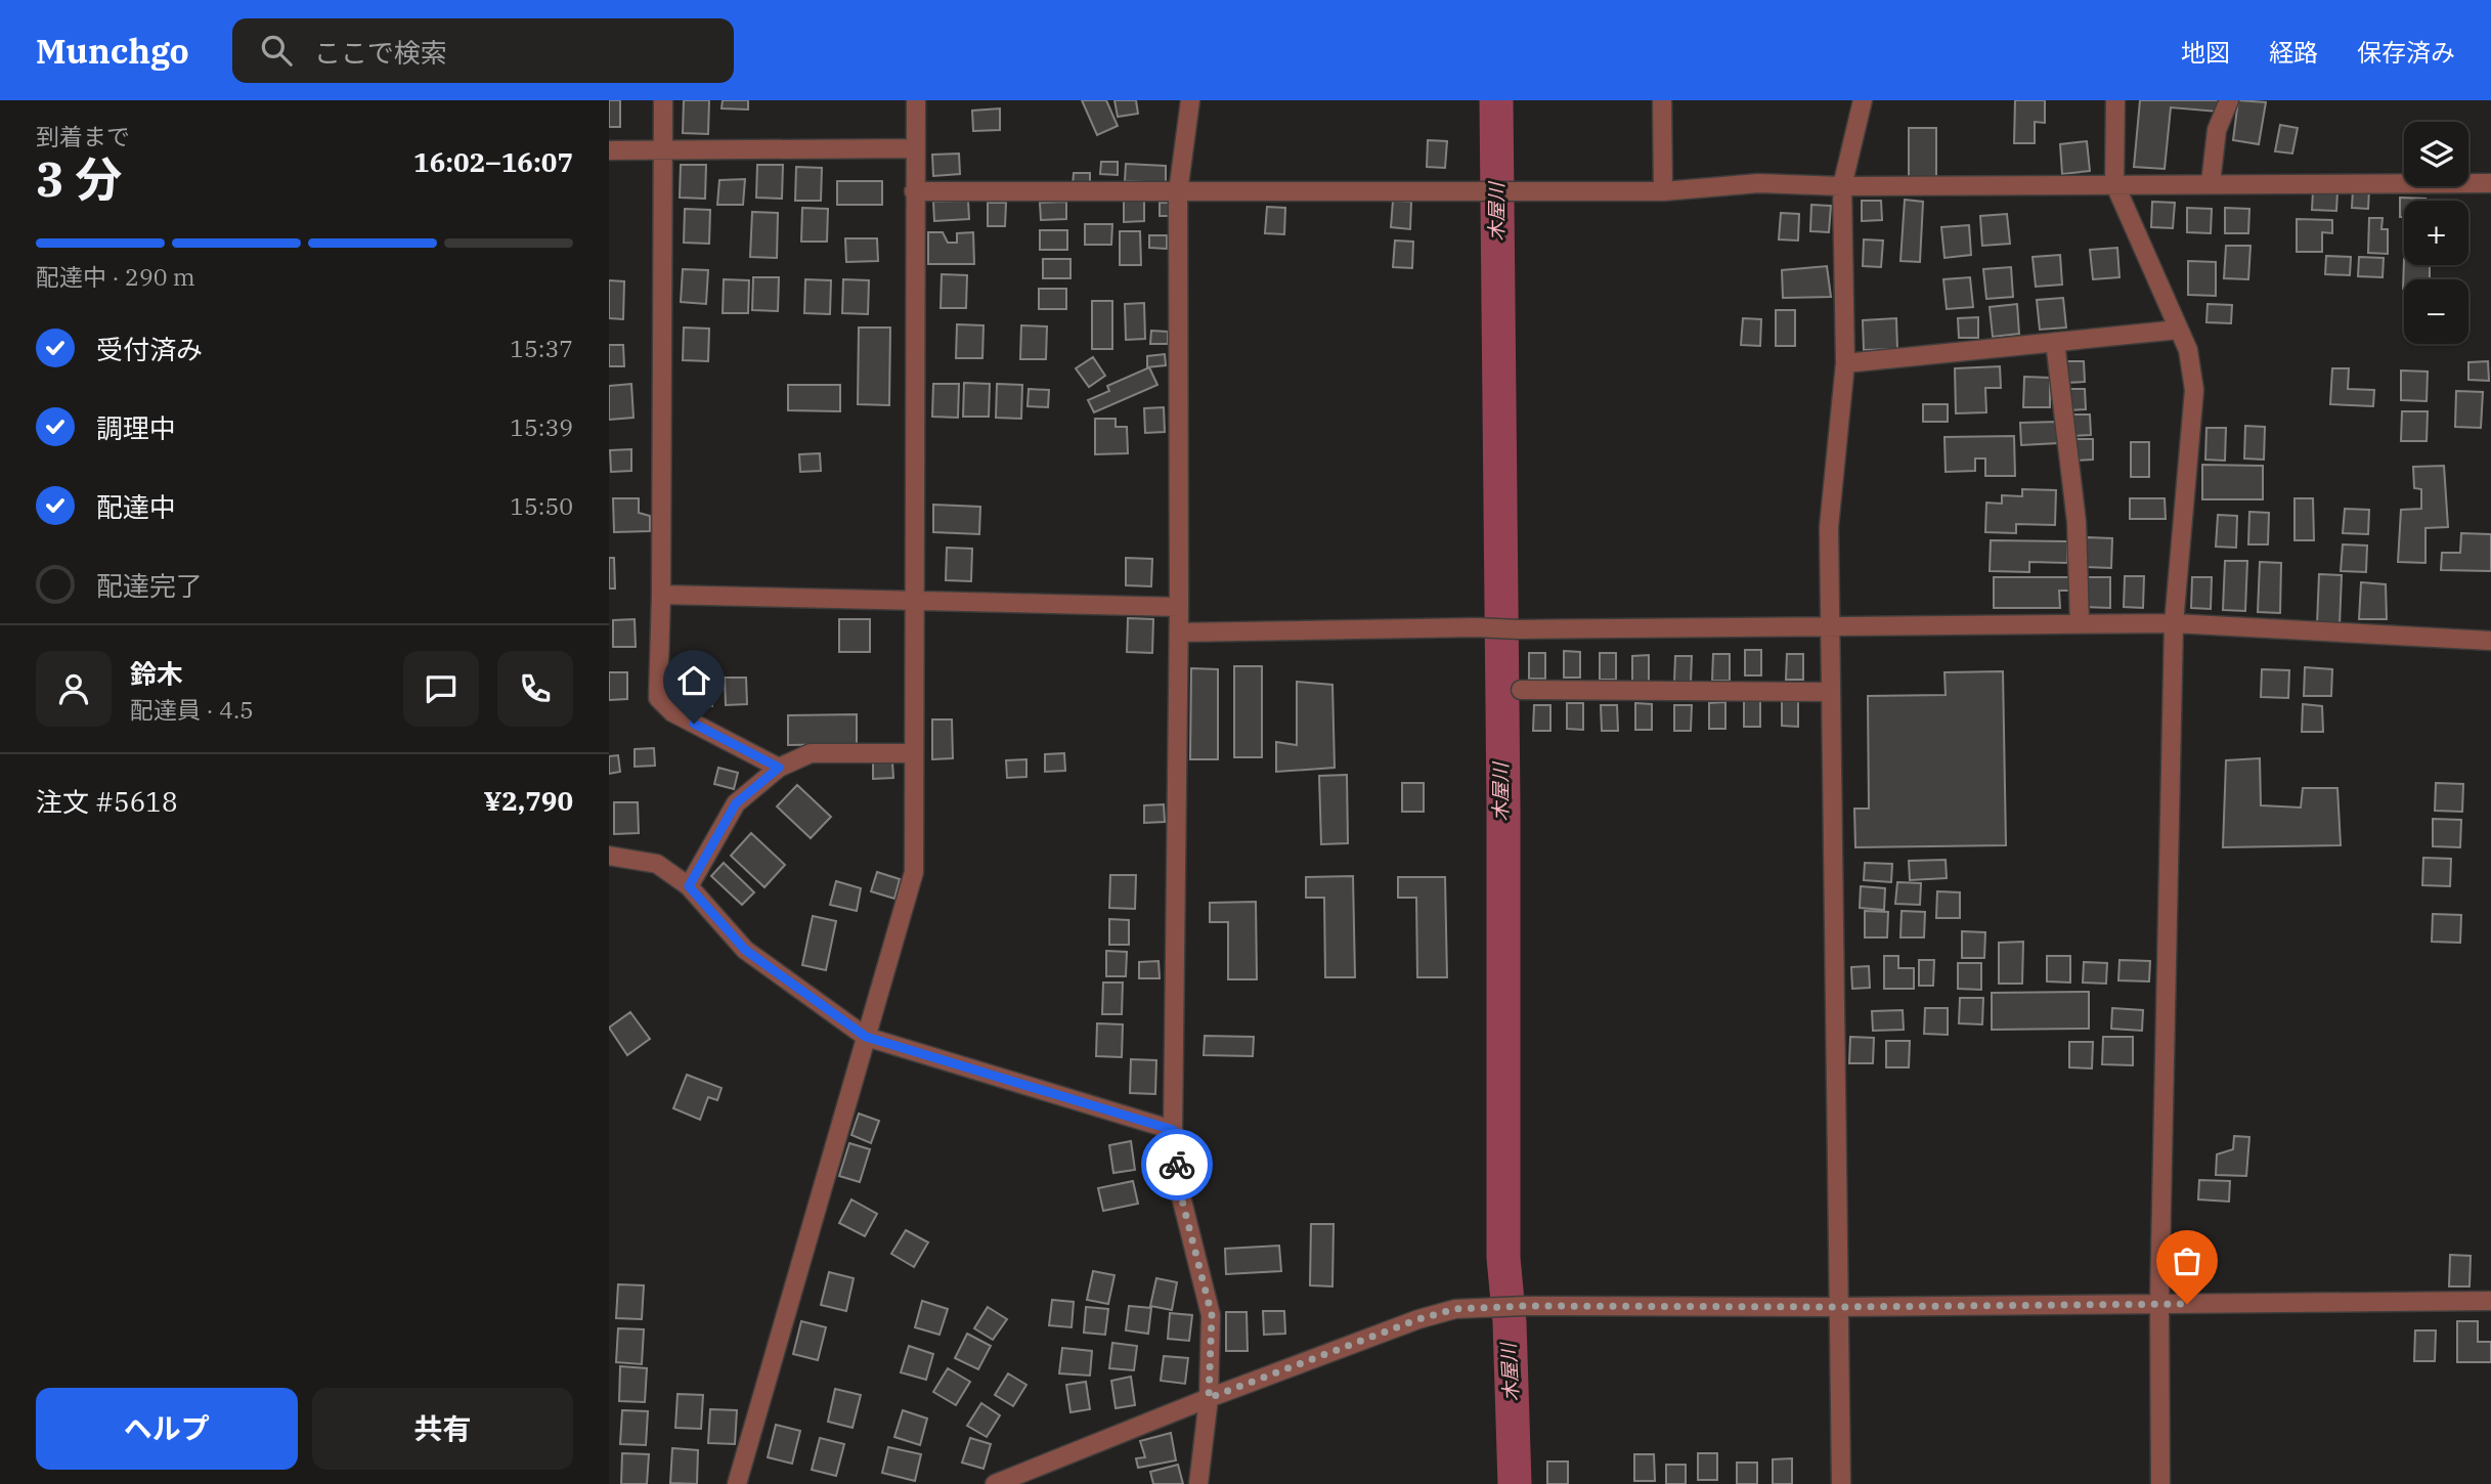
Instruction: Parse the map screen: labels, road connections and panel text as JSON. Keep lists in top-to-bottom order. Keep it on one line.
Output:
{"water":["木屋川"],"page":{"header":"Munchgo","search":"ここで検索","nav":["地図","経路","保存済み"],"heading":["3 分","到着まで","16:02–16:07"],"panel":["鈴木","配達員 · 4.5","注文 #5618","¥2,790"],"map_buttons":["+","−"],"bar":"配達中 · 290 m","list":[["受付済み","15:37"],["調理中","15:39"],["配達中","15:50"],"配達完了"],"buttons":["ヘルプ","共有"]}}
